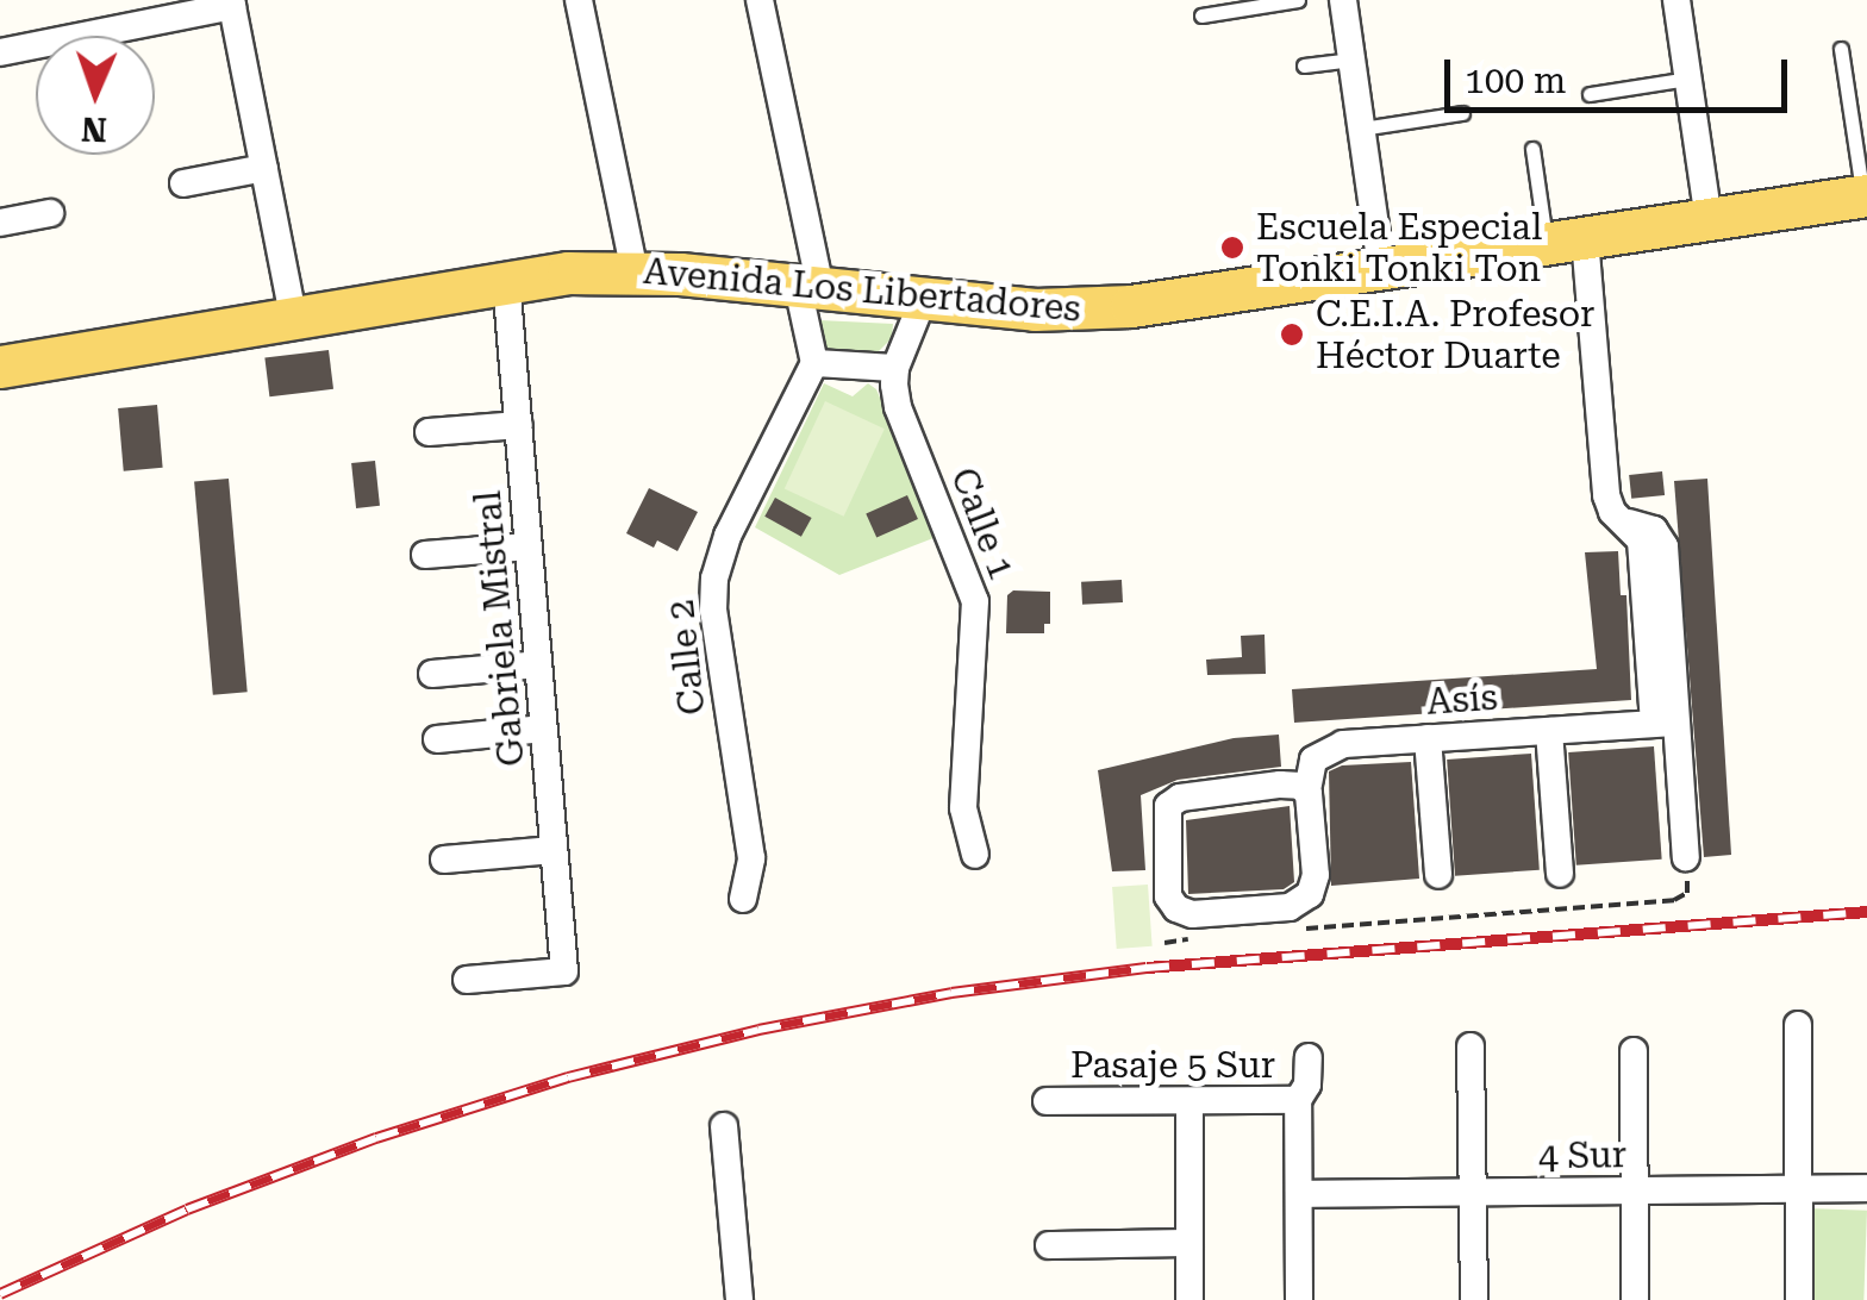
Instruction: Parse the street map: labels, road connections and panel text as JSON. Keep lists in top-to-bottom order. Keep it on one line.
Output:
{"streets":{"main road":["Avenida Los Libertadores"],"street":["Calle 1","Gabriela Mistral","Calle 2","Asís","Pasaje 5 Sur","4 Sur"]},"crossings":[["Avenida Los Libertadores","Gabriela Mistral"]],"places":["Escuela Especial Tonki Tonki Ton","C.E.I.A. Profesor Héctor Duarte"],"scale_bar":"100 m","north":"bottom"}
